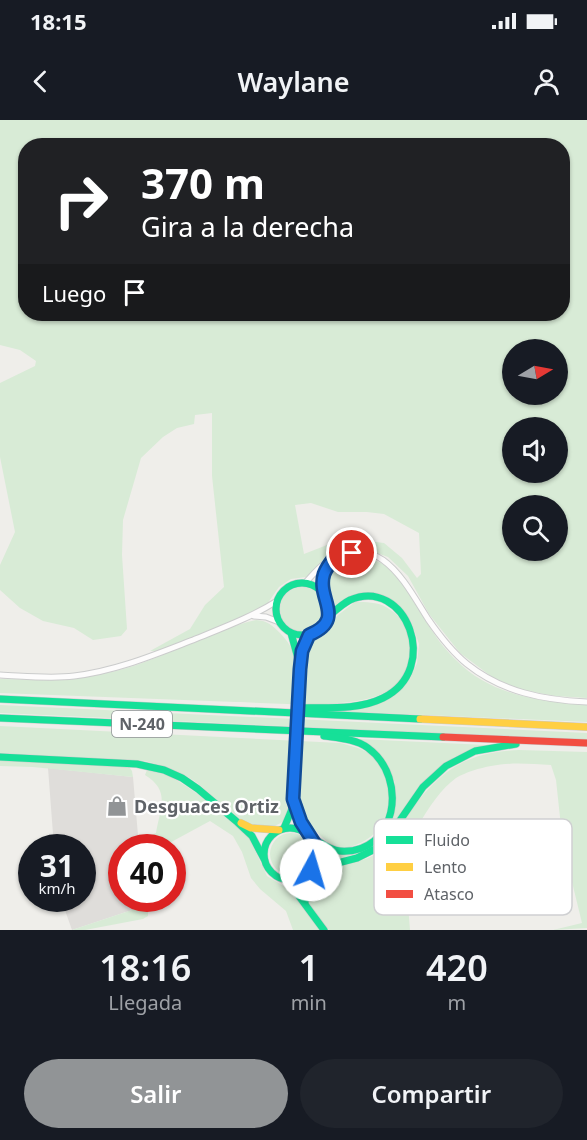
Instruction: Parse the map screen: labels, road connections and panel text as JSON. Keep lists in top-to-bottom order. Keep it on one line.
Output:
{"streets":{"main road":["N-240"]},"places":{"shop":["Desguaces Ortiz"]},"legend":["Fluido","Lento","Atasco"],"north":"right","page":{"status":"18:15","header":"Waylane","turn":["370 m","Gira a la derecha"],"then":"Luego","speed":"31 km/h","limit":"40","eta":["18:16","Llegada","1","min","420","m"],"buttons":["Salir","Compartir"]}}
